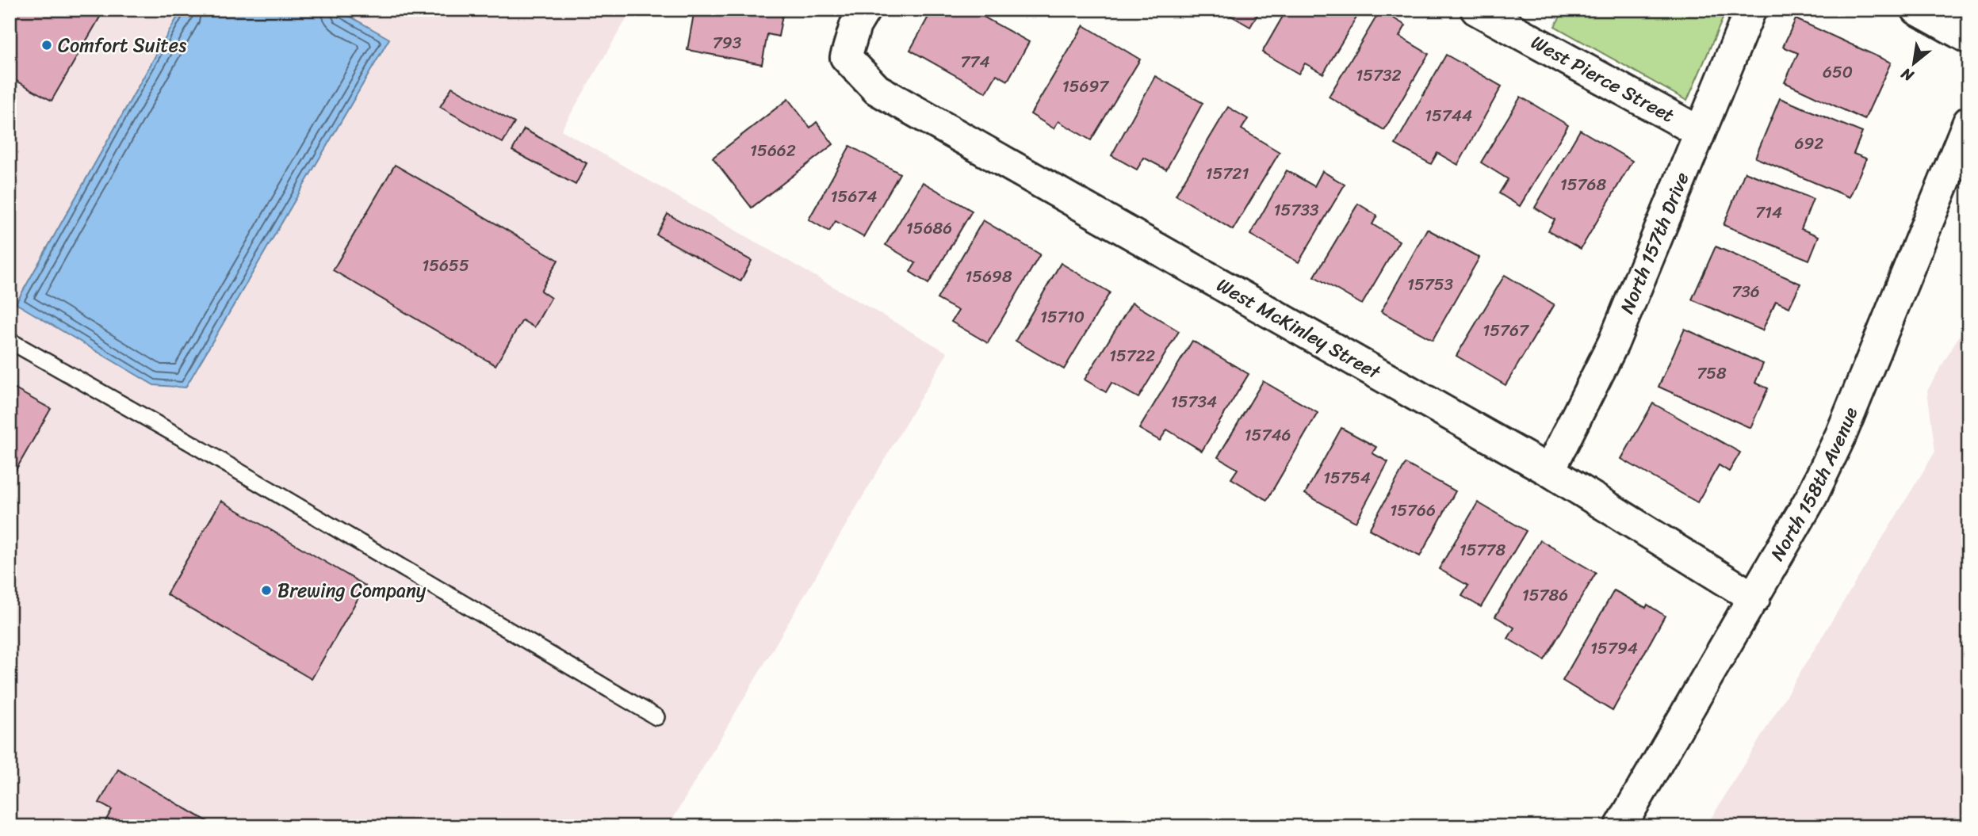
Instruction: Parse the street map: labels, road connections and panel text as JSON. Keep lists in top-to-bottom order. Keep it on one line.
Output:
{"streets":{"street":["West Pierce Street","North 157th Drive","West McKinley Street","North 158th Avenue"]},"crossings":[["West Pierce Street","North 157th Drive"],["North 157th Drive","West McKinley Street"],["West McKinley Street","North 158th Avenue"]],"places":["Comfort Suites","Brewing Company"],"house_numbers":["793","774","650","15732","15697","15744","692","15662","15721","15768","15674","15733","714","15686","15655","15698","15753","736","15710","15767","15722","758","15734","15746","15754","15766","15778","15786","15794"],"north":"bottom left"}
